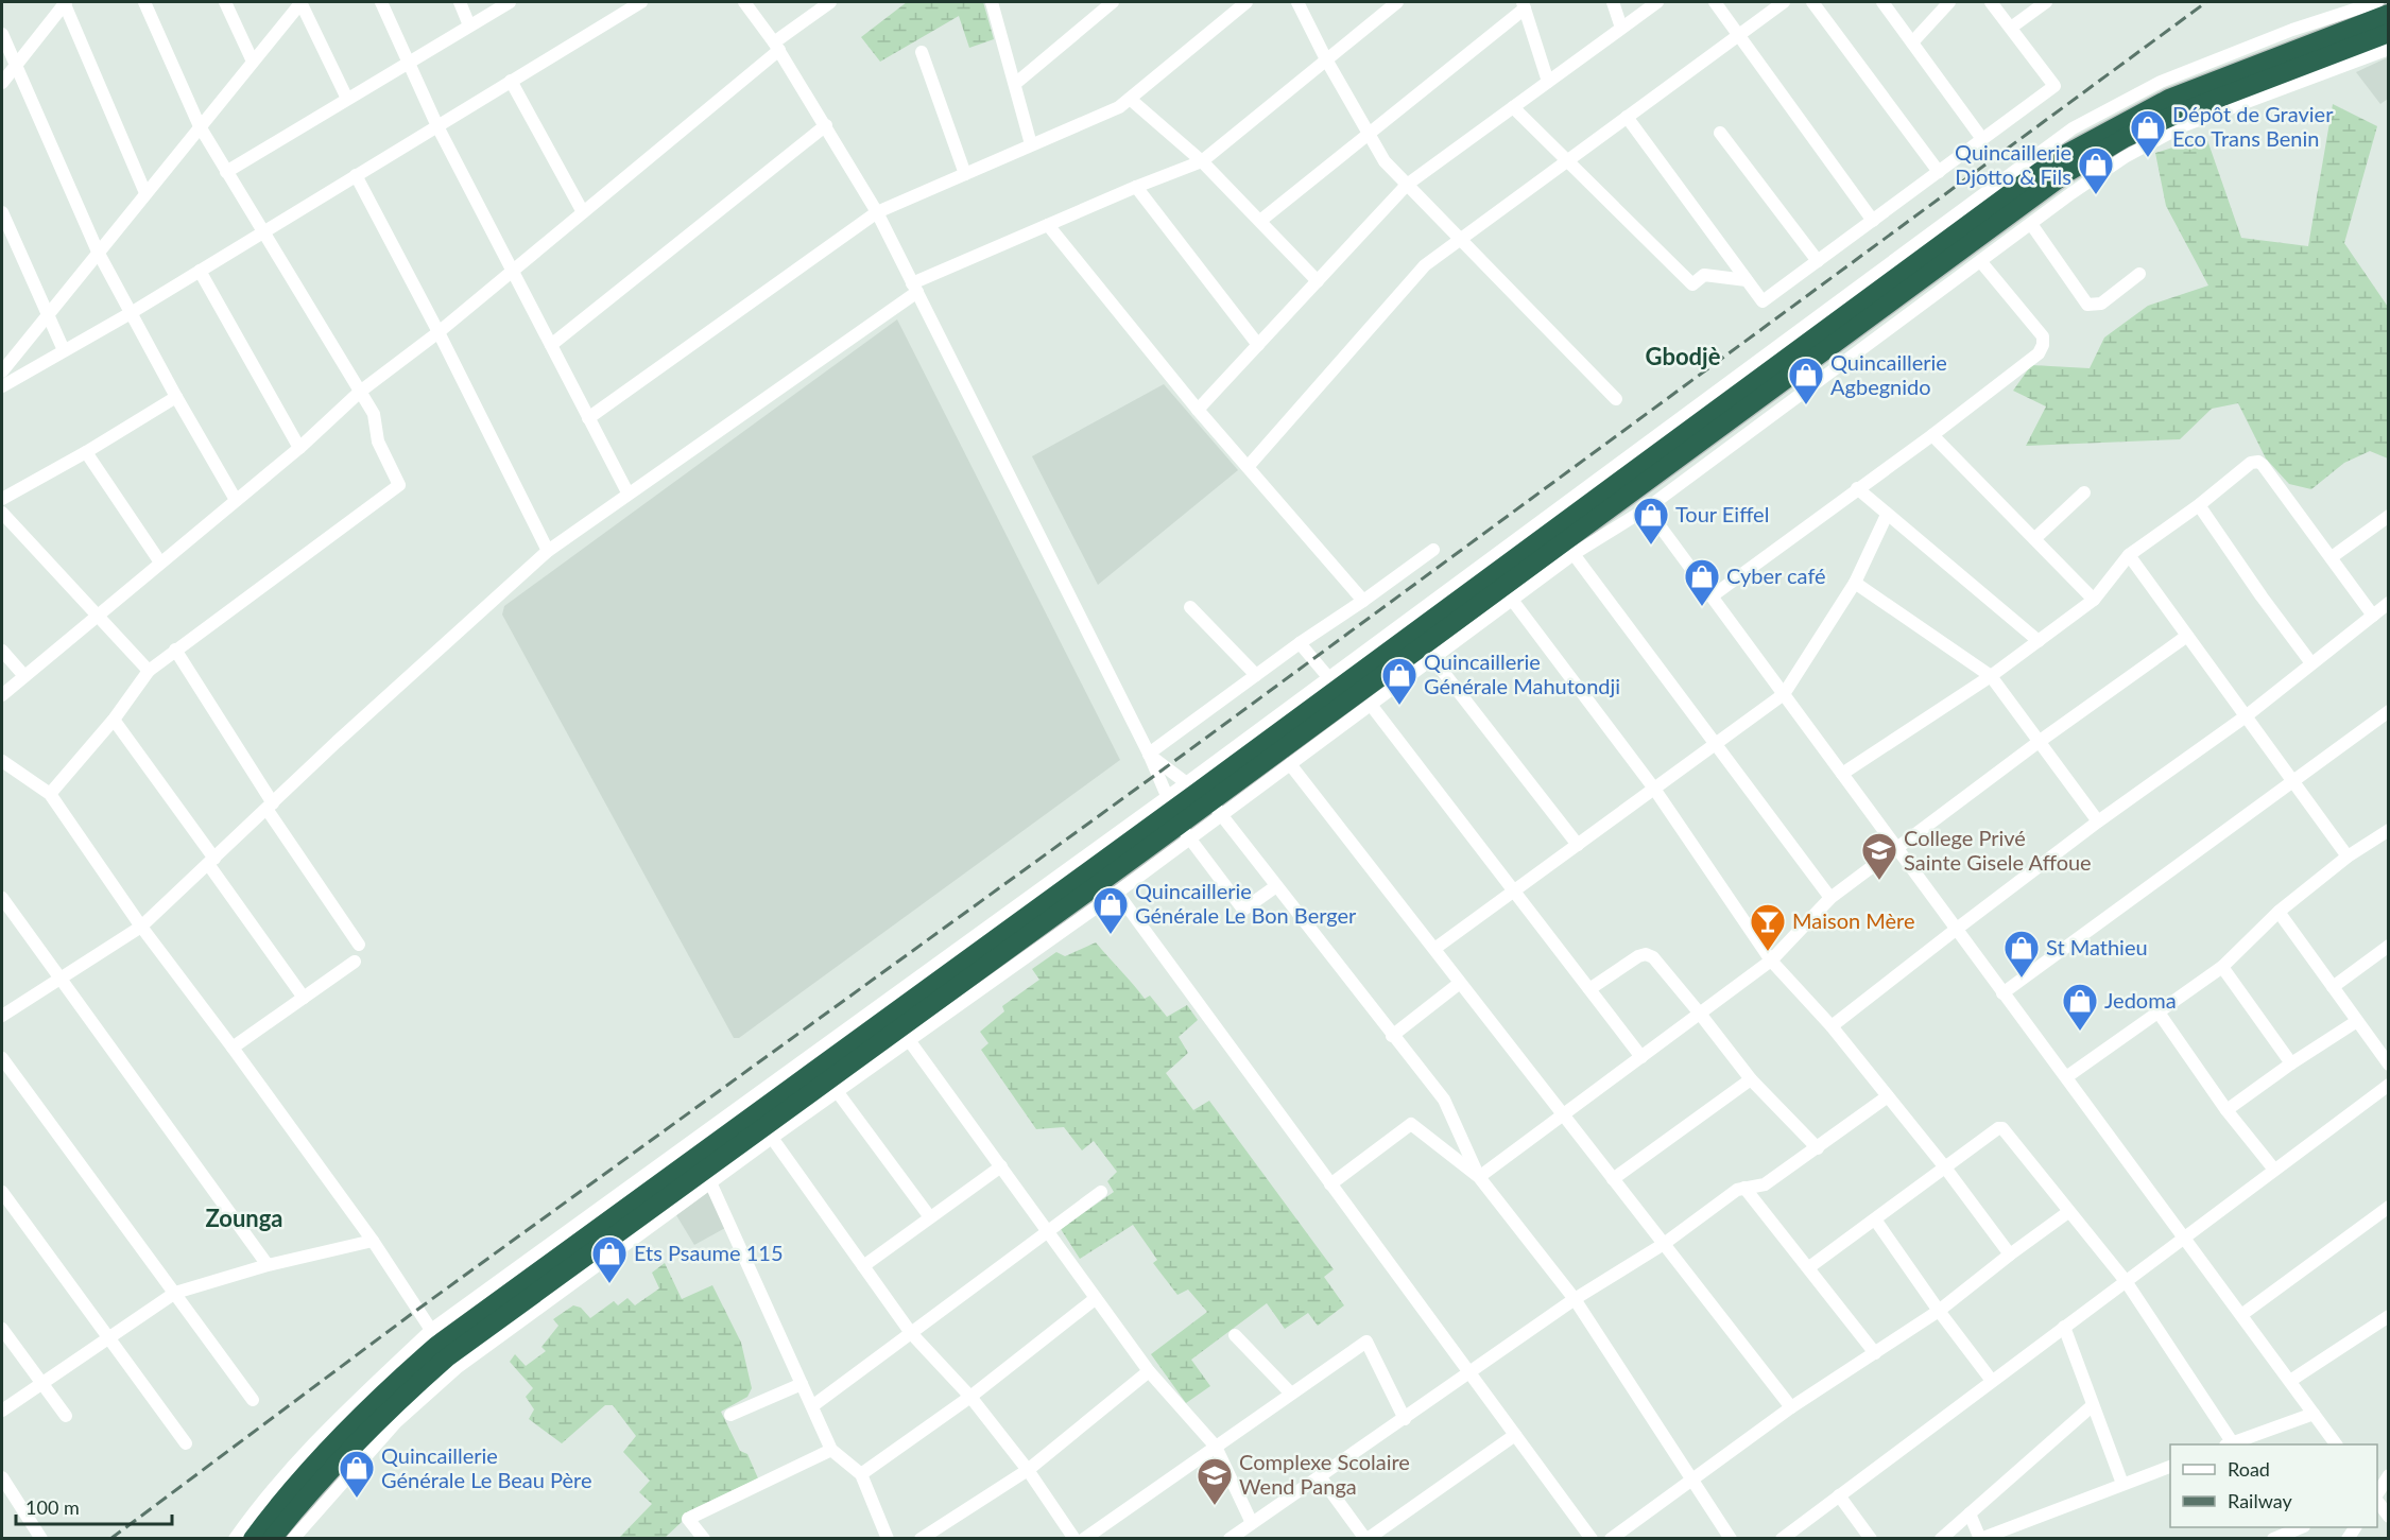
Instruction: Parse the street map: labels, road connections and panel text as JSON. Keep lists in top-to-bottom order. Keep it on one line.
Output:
{"districts":["Gbodjè","Zounga"],"places":{"shop":["Dépôt de Gravier Eco Trans Benin","Quincaillerie Djotto & Fils","Quincaillerie Agbegnido","Tour Eiffel","Cyber café","Quincaillerie Générale Mahutondji","Quincaillerie Générale Le Bon Berger","St Mathieu","Jedoma","Ets Psaume 115","Quincaillerie Générale Le Beau Père"],"school or university":["College Privé Sainte Gisele Affoue","Complexe Scolaire Wend Panga"],"bar":["Maison Mère"]},"legend":["Road","Railway"],"scale_bar":"100 m"}
